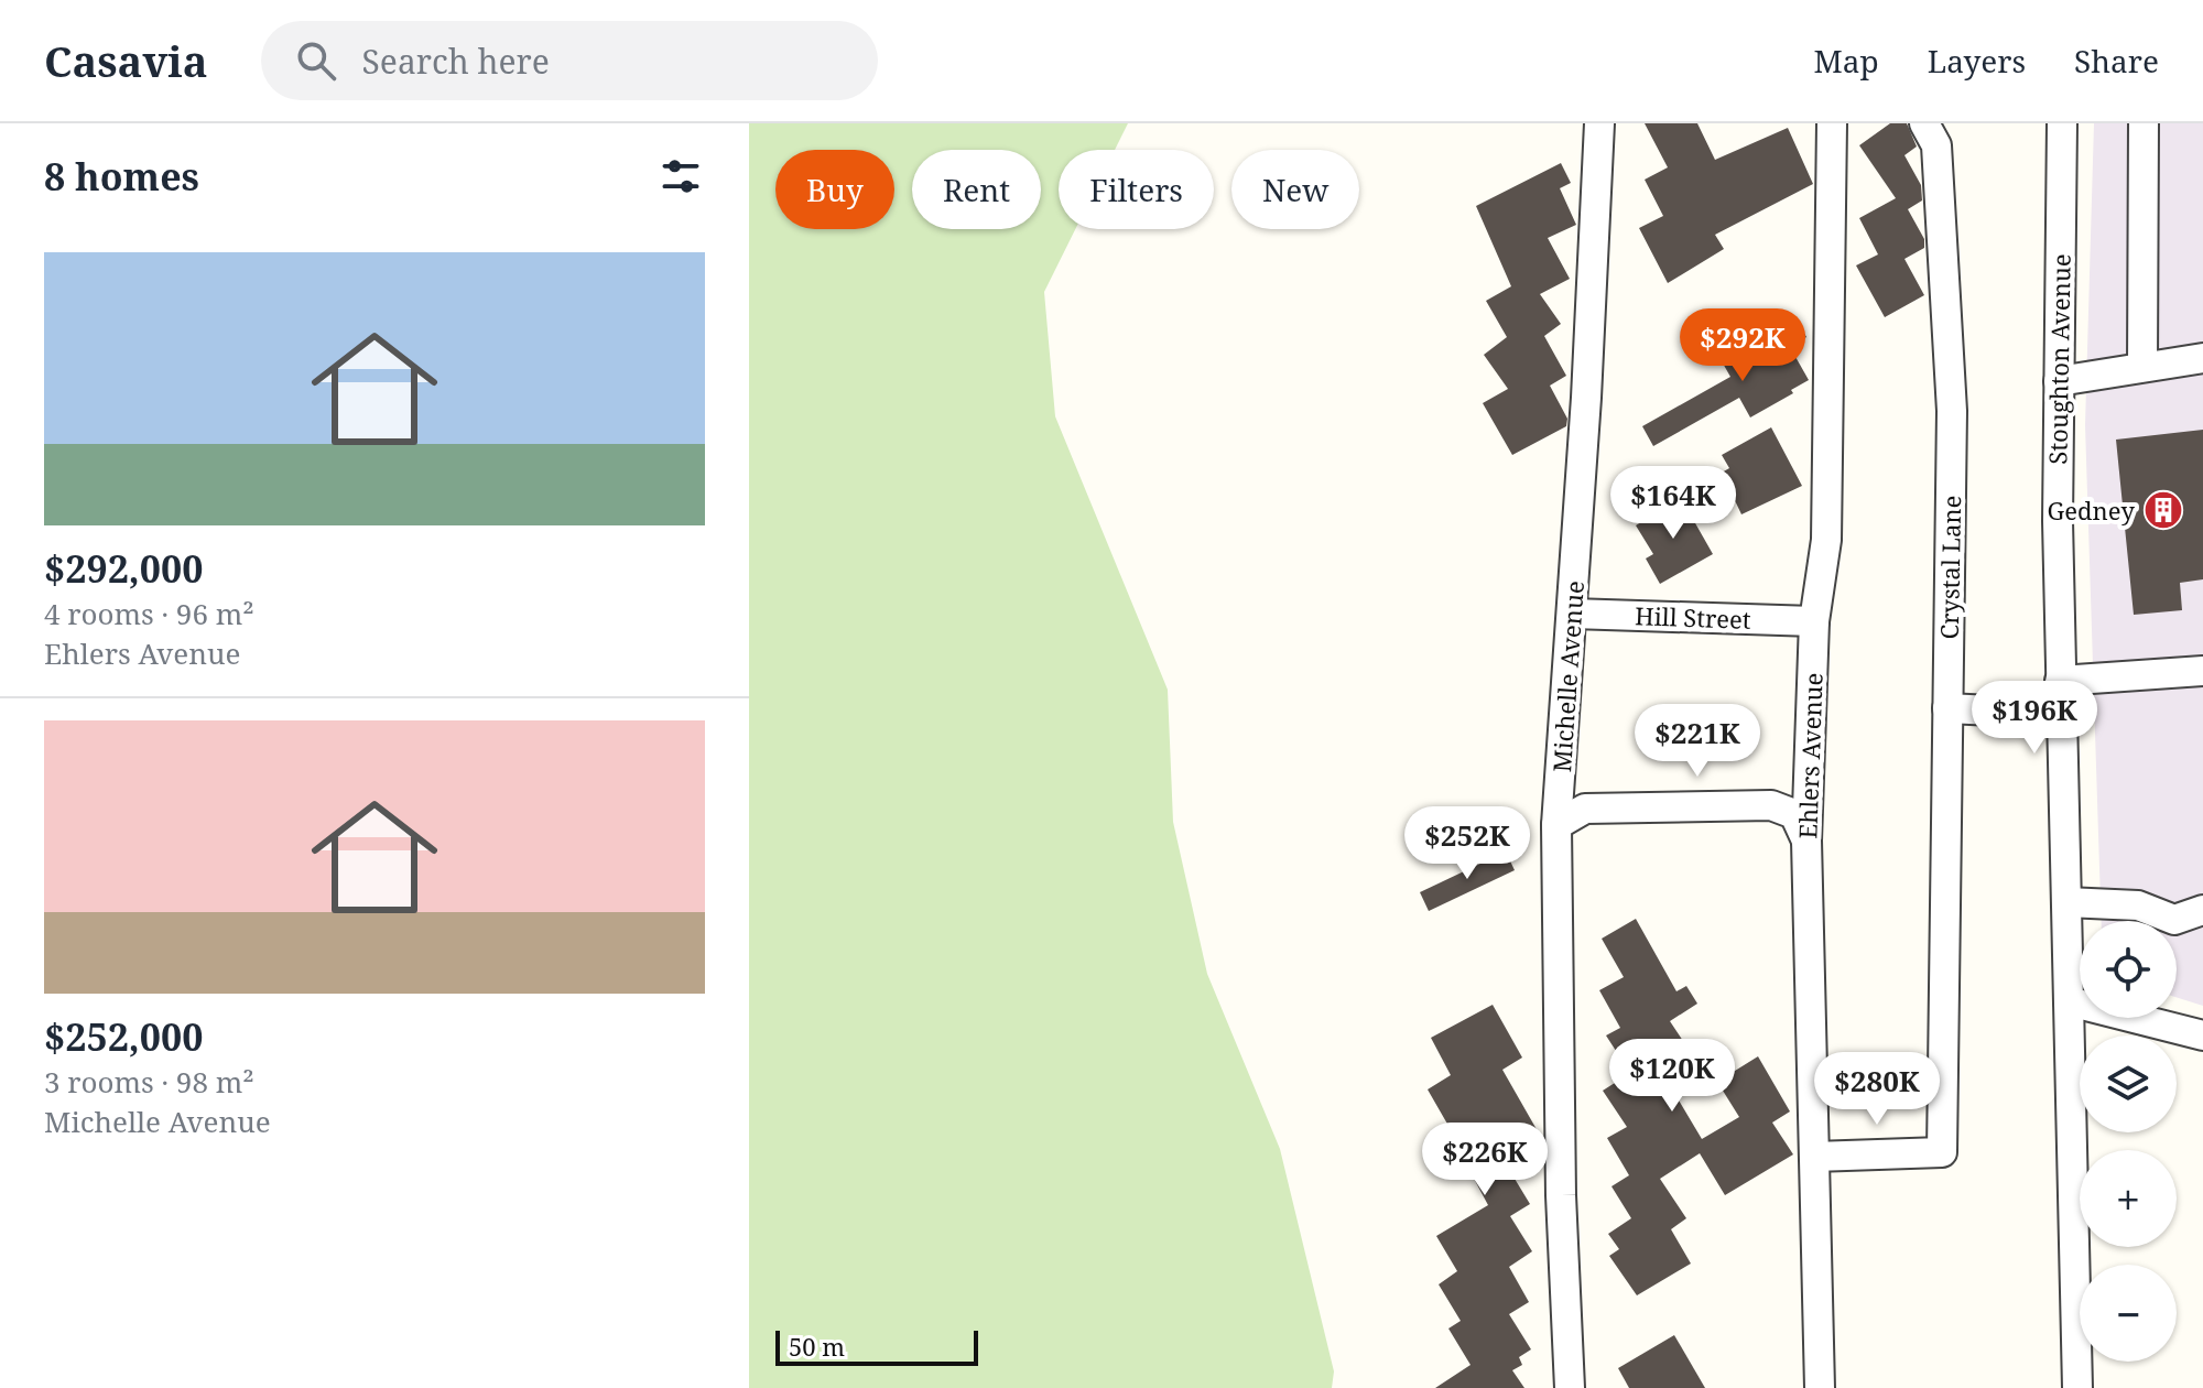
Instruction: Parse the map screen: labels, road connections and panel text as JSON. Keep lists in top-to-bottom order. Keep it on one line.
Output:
{"streets":{"street":["Stoughton Avenue","Crystal Lane","Hill Street","Michelle Avenue","Ehlers Avenue"]},"crossings":[["Crystal Lane","Ehlers Avenue"],["Hill Street","Michelle Avenue"],["Hill Street","Ehlers Avenue"]],"places":{"building":["Gedney"]},"scale_bar":"50 m","page":{"header":"Casavia","search":"Search here","nav":["Map","Layers","Share"],"heading":"8 homes","chip":["Buy","Rent","Filters","New"],"list":[{"name":"$292,000","note":"4 rooms · 96 m² · Ehlers Avenue"},{"name":"$252,000","note":"3 rooms · 98 m² · Michelle Avenue"}],"price":["$292K","$164K","$196K","$221K","$252K","$120K","$280K","$226K"],"map_buttons":["+","−"],"scale":"50 m"}}
